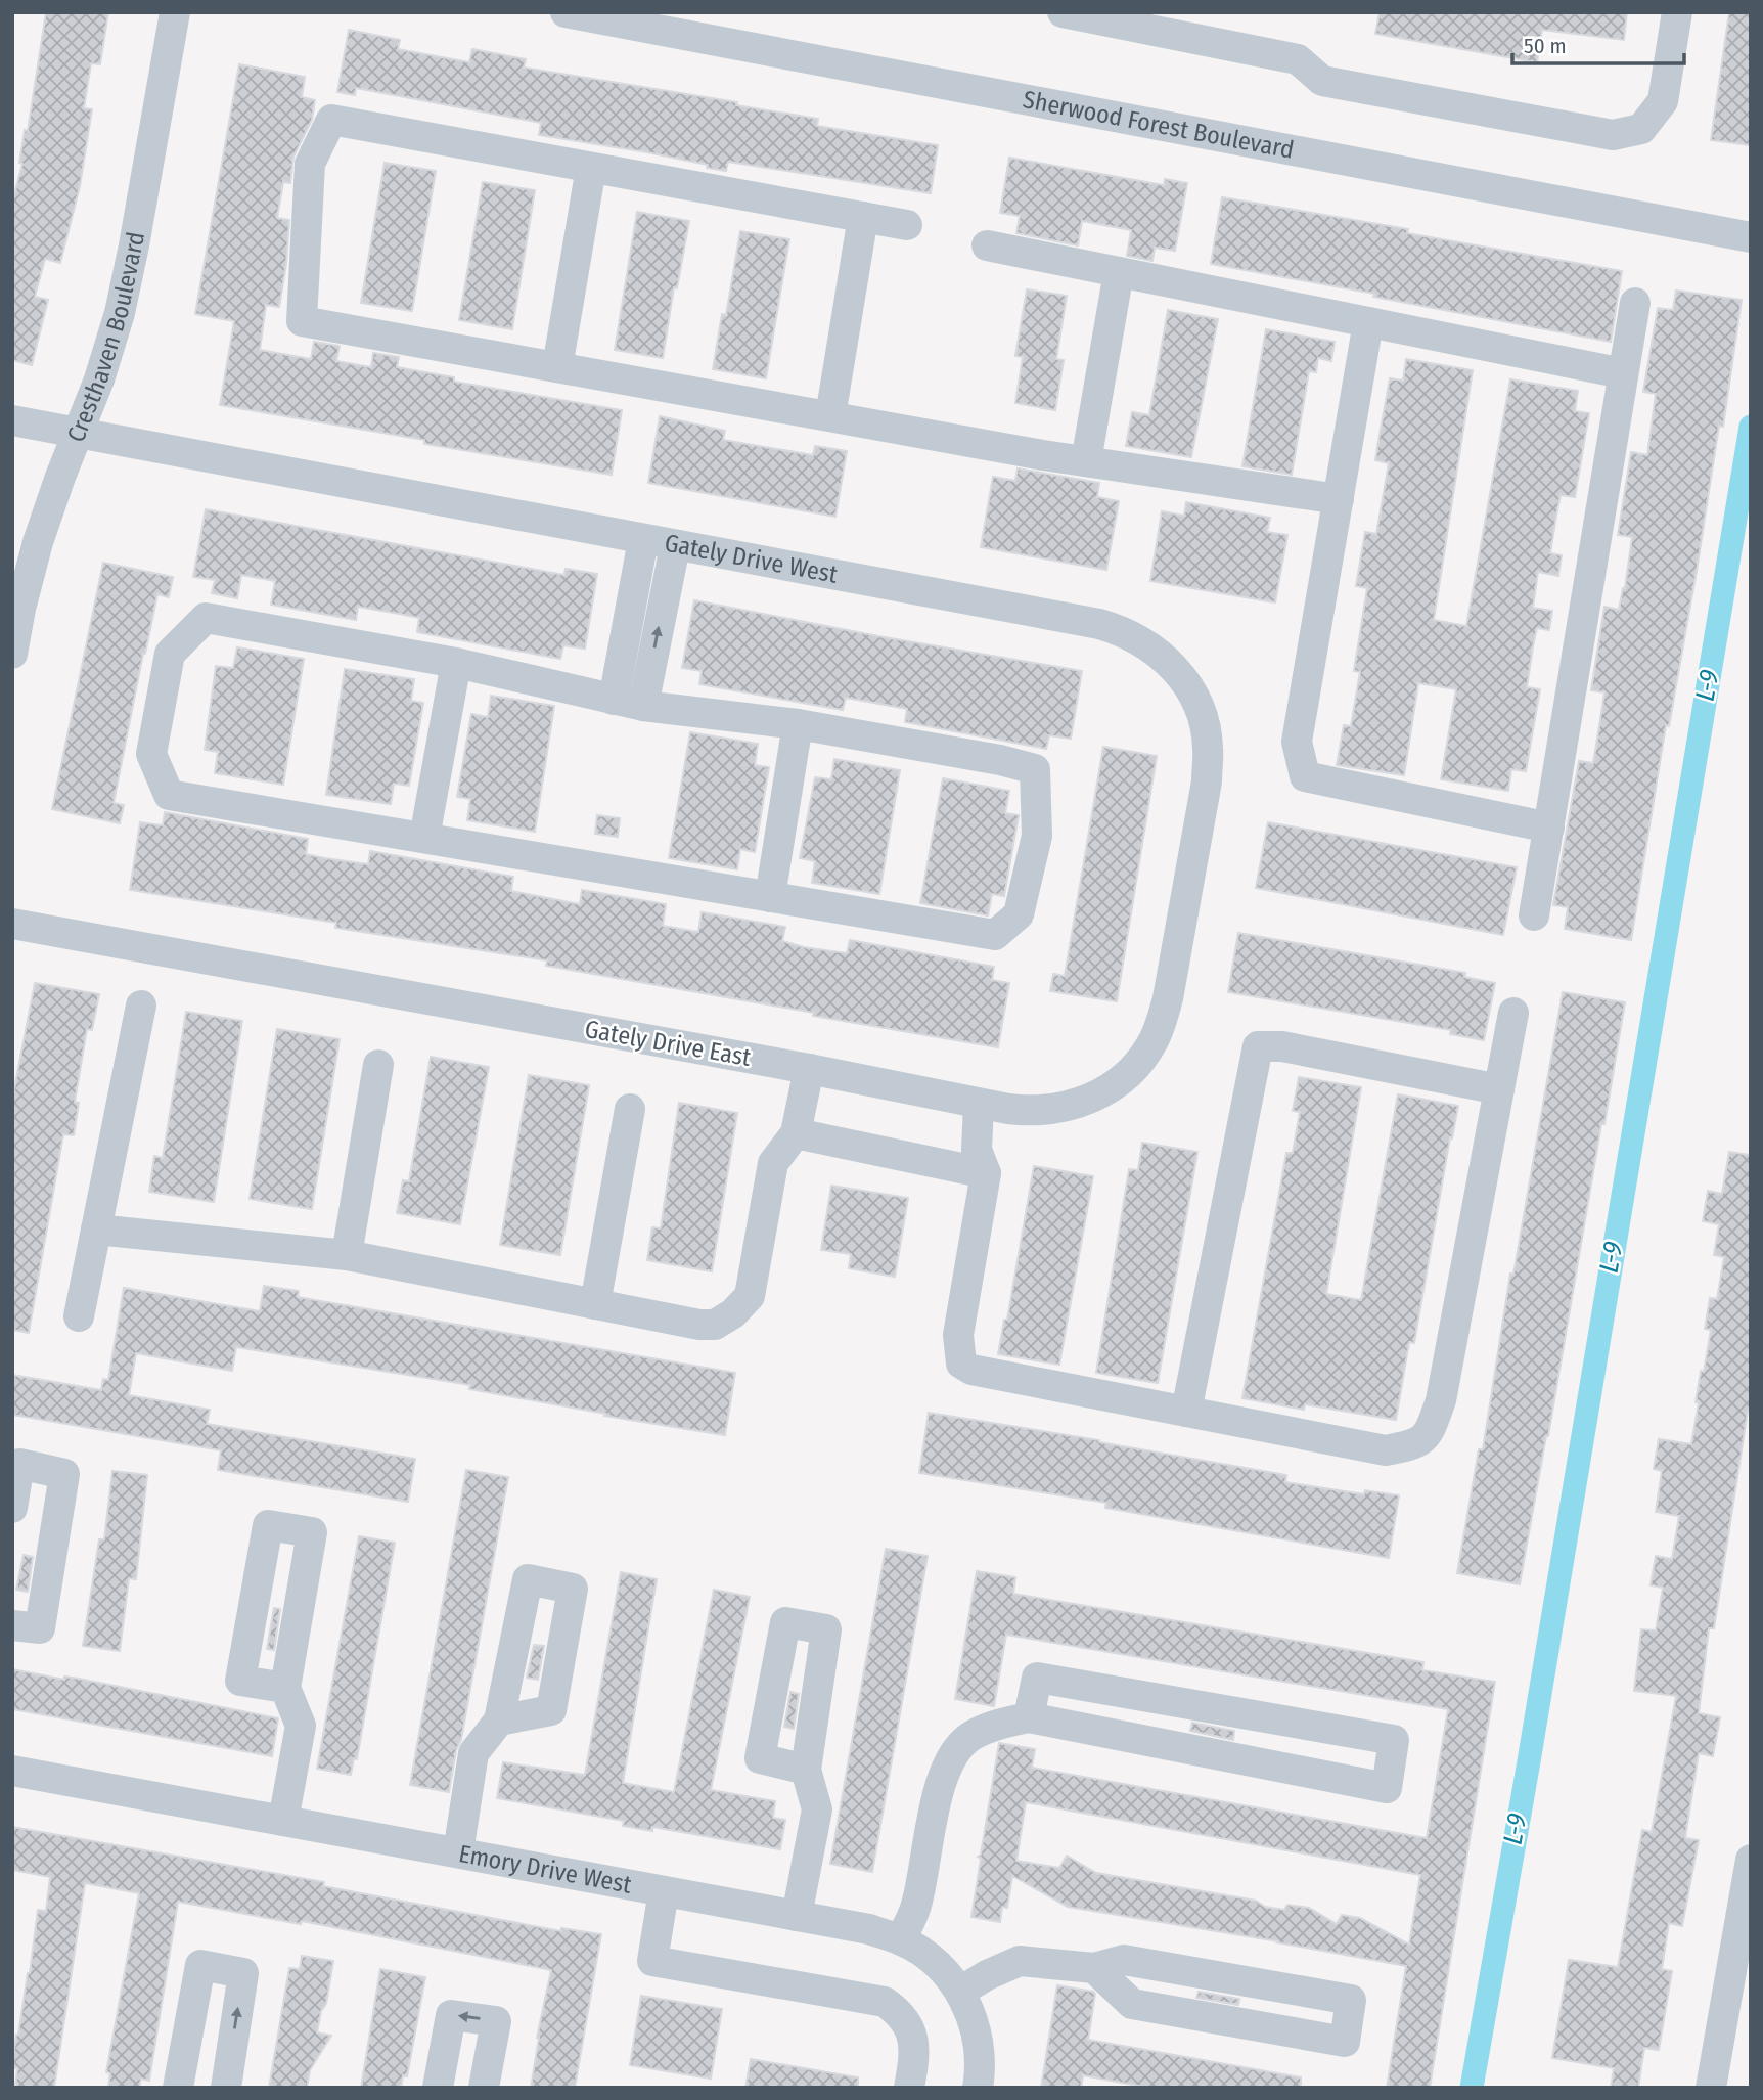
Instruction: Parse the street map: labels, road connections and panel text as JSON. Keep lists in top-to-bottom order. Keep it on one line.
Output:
{"streets":{"street":["Sherwood Forest Boulevard","Cresthaven Boulevard","Gately Drive West","Gately Drive East","Emory Drive West"]},"crossings":[["Cresthaven Boulevard","Gately Drive West"],["Gately Drive West","Gately Drive East"]],"water":["L-9"],"scale_bar":"50 m"}
